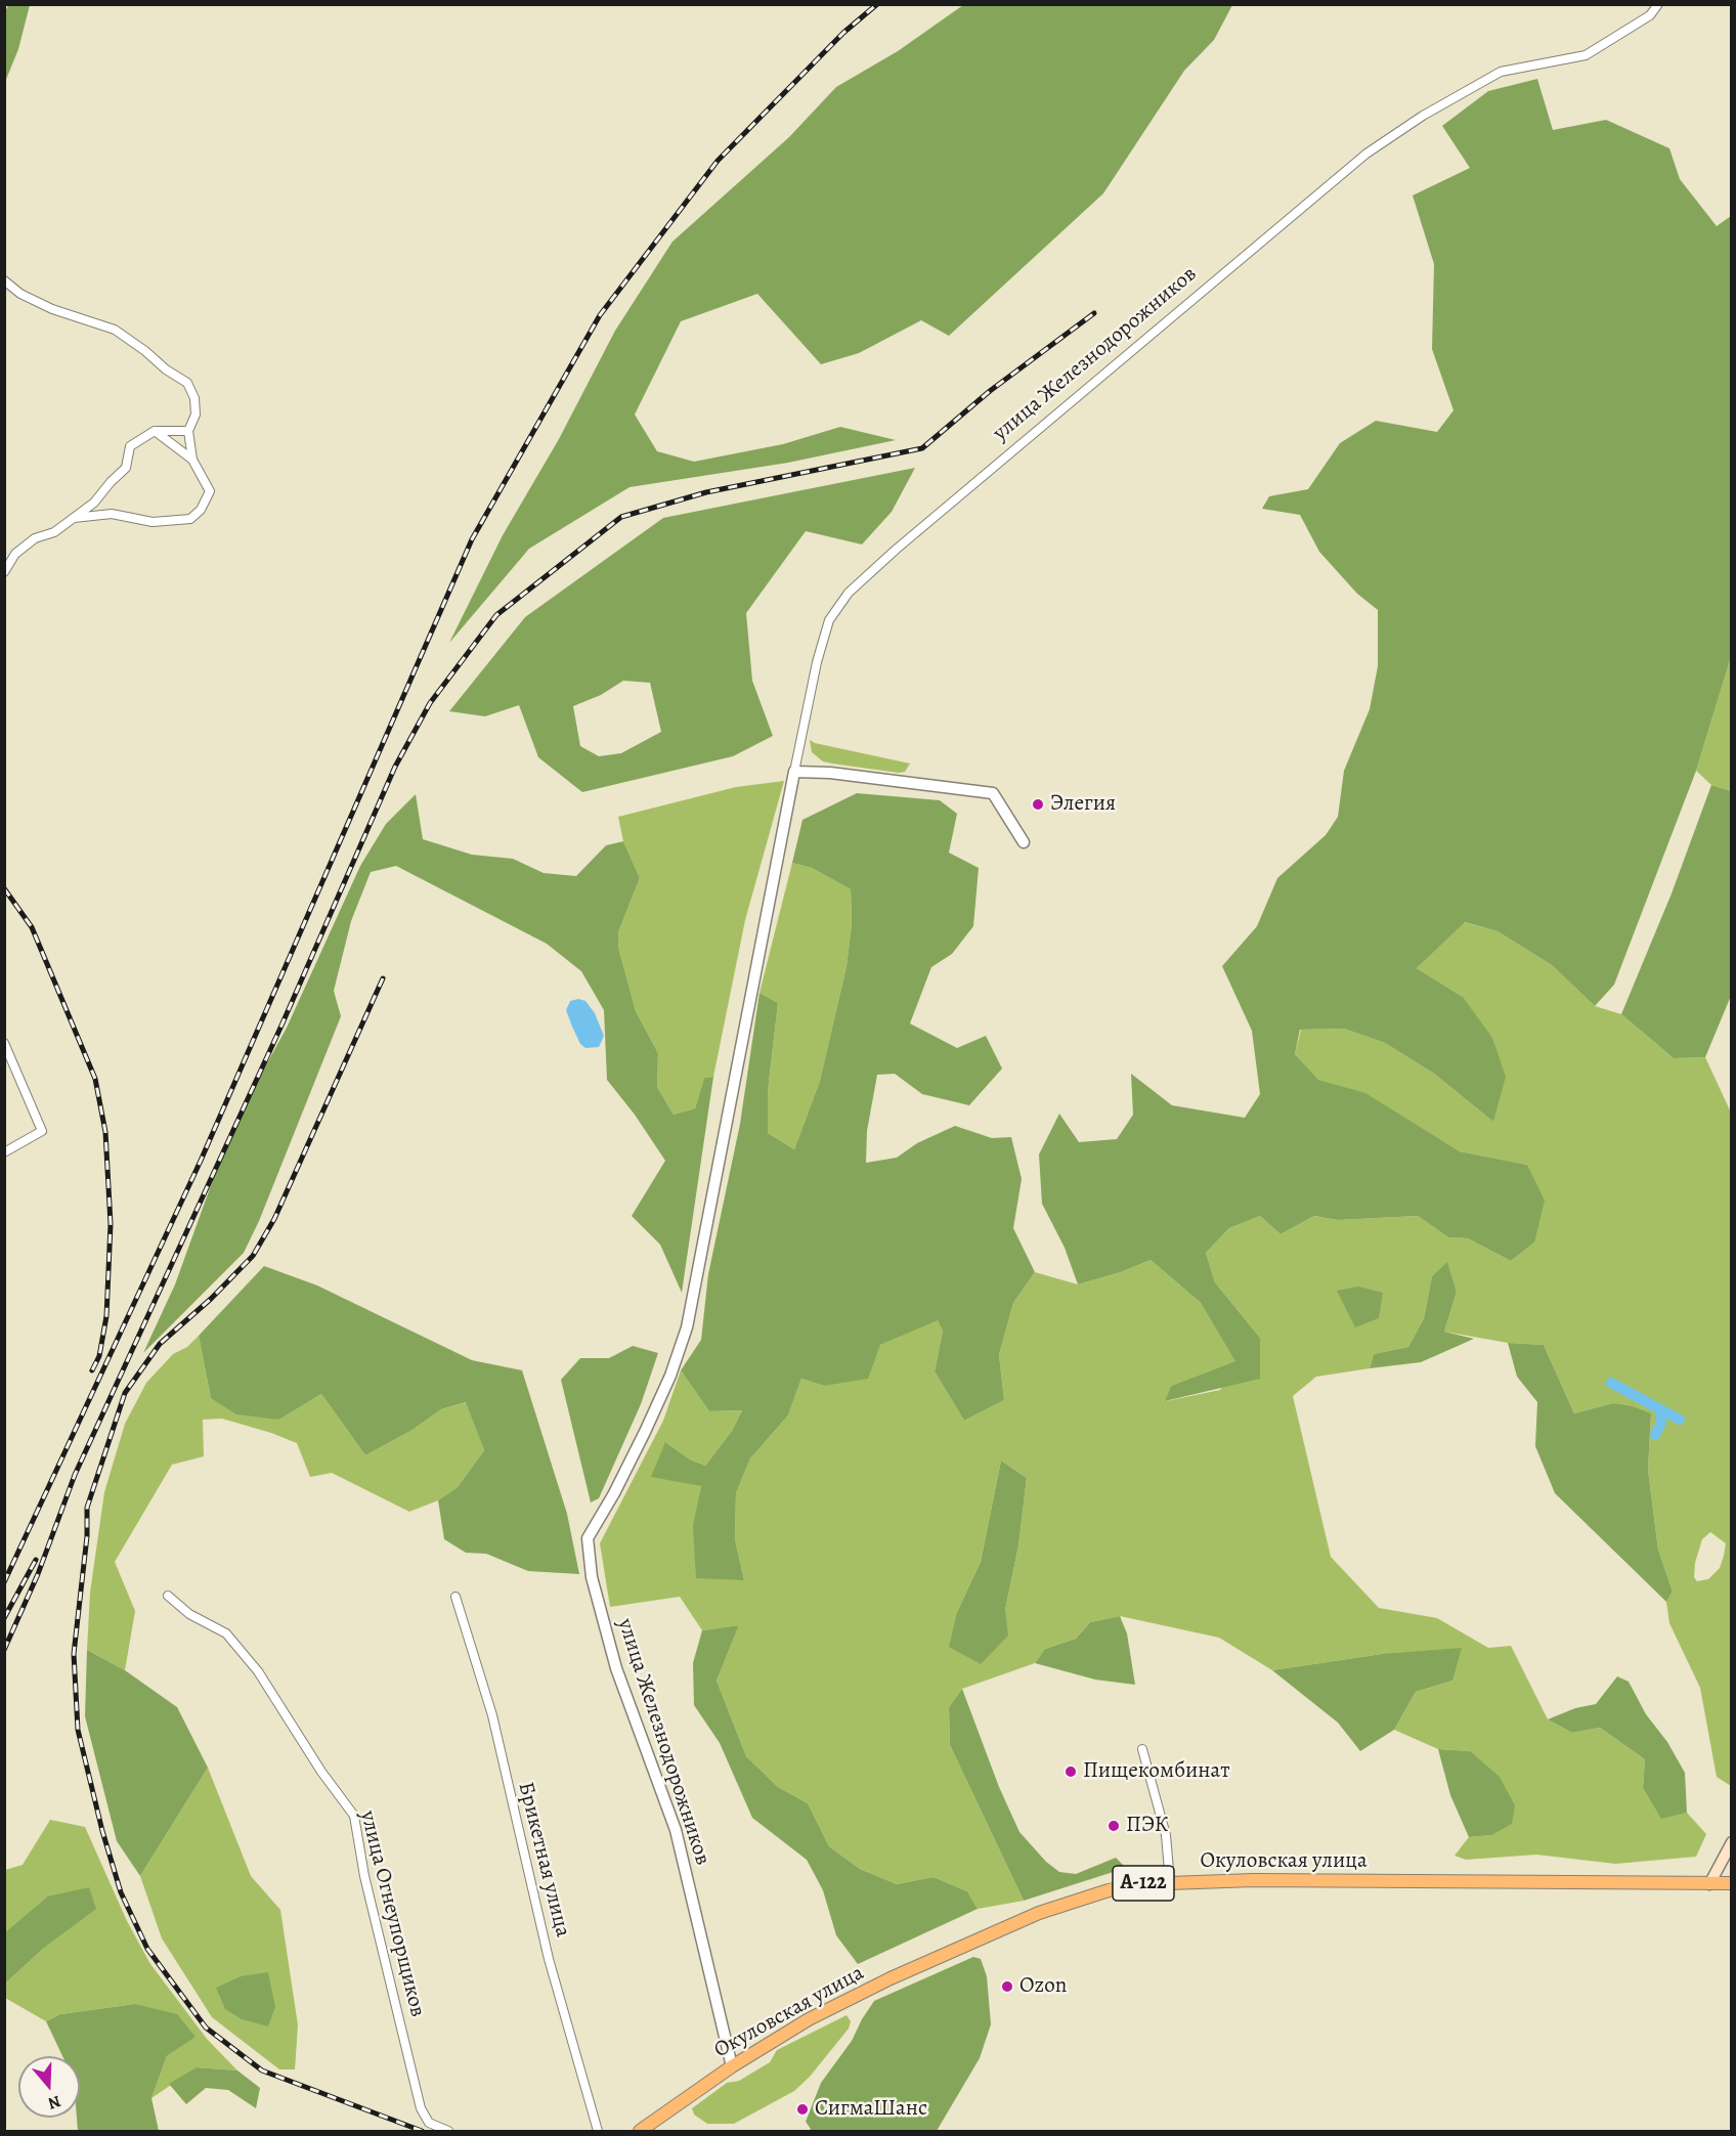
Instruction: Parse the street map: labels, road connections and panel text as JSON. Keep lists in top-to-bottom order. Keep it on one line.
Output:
{"streets":{"main road":["Окуловская улица","А-122"],"street":["улица Железнодорожников","Брикетная улица","улица Огнеупорщиков"]},"crossings":[["улица Железнодорожников","Окуловская улица"]],"places":["Элегия","Пищекомбинат","ПЭК","Ozon","СигмаШанс"],"north":"bottom"}
